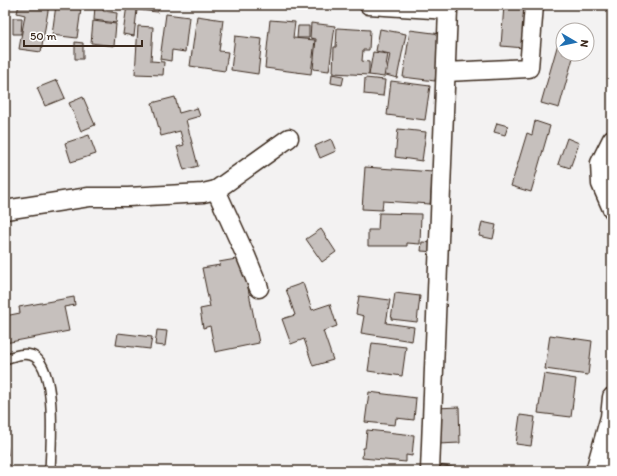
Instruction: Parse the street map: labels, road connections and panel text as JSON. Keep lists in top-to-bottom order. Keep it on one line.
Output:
{"scale_bar":"50 m","north":"right"}
